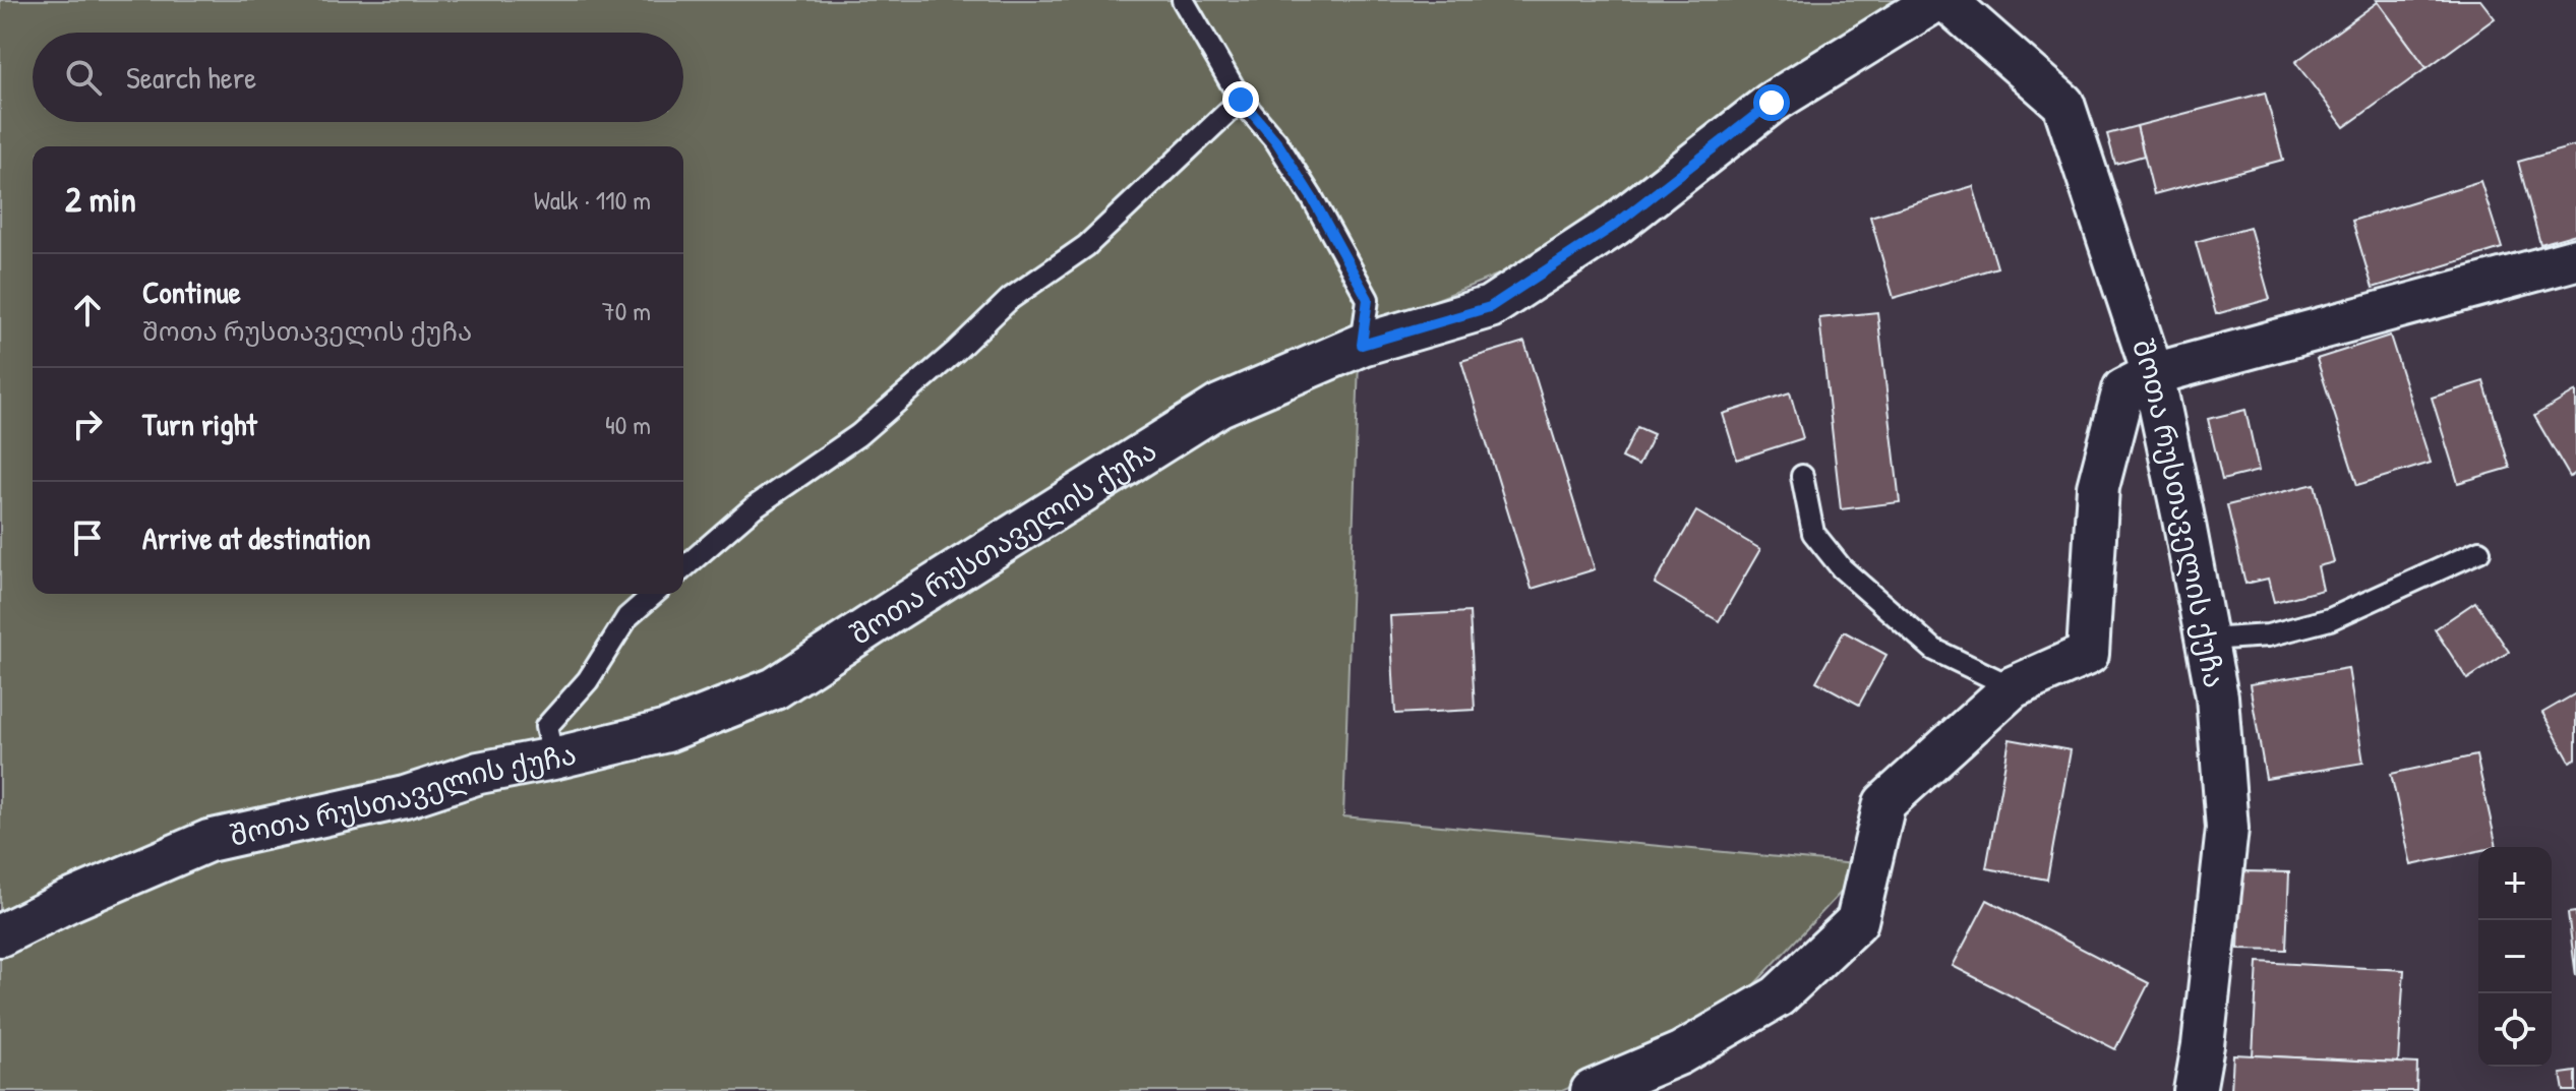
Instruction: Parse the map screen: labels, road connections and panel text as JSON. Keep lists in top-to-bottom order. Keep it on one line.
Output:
{"streets":{"street":["შოთა რუსთაველის ქუჩა"]},"page":{"search":"Search here","heading":["2 min","Walk · 110 m"],"list":[["Continue","შოთა რუსთაველის ქუჩა","70 m"],["Turn right","40 m"],"Arrive at destination"],"map_buttons":["+","−"]}}
